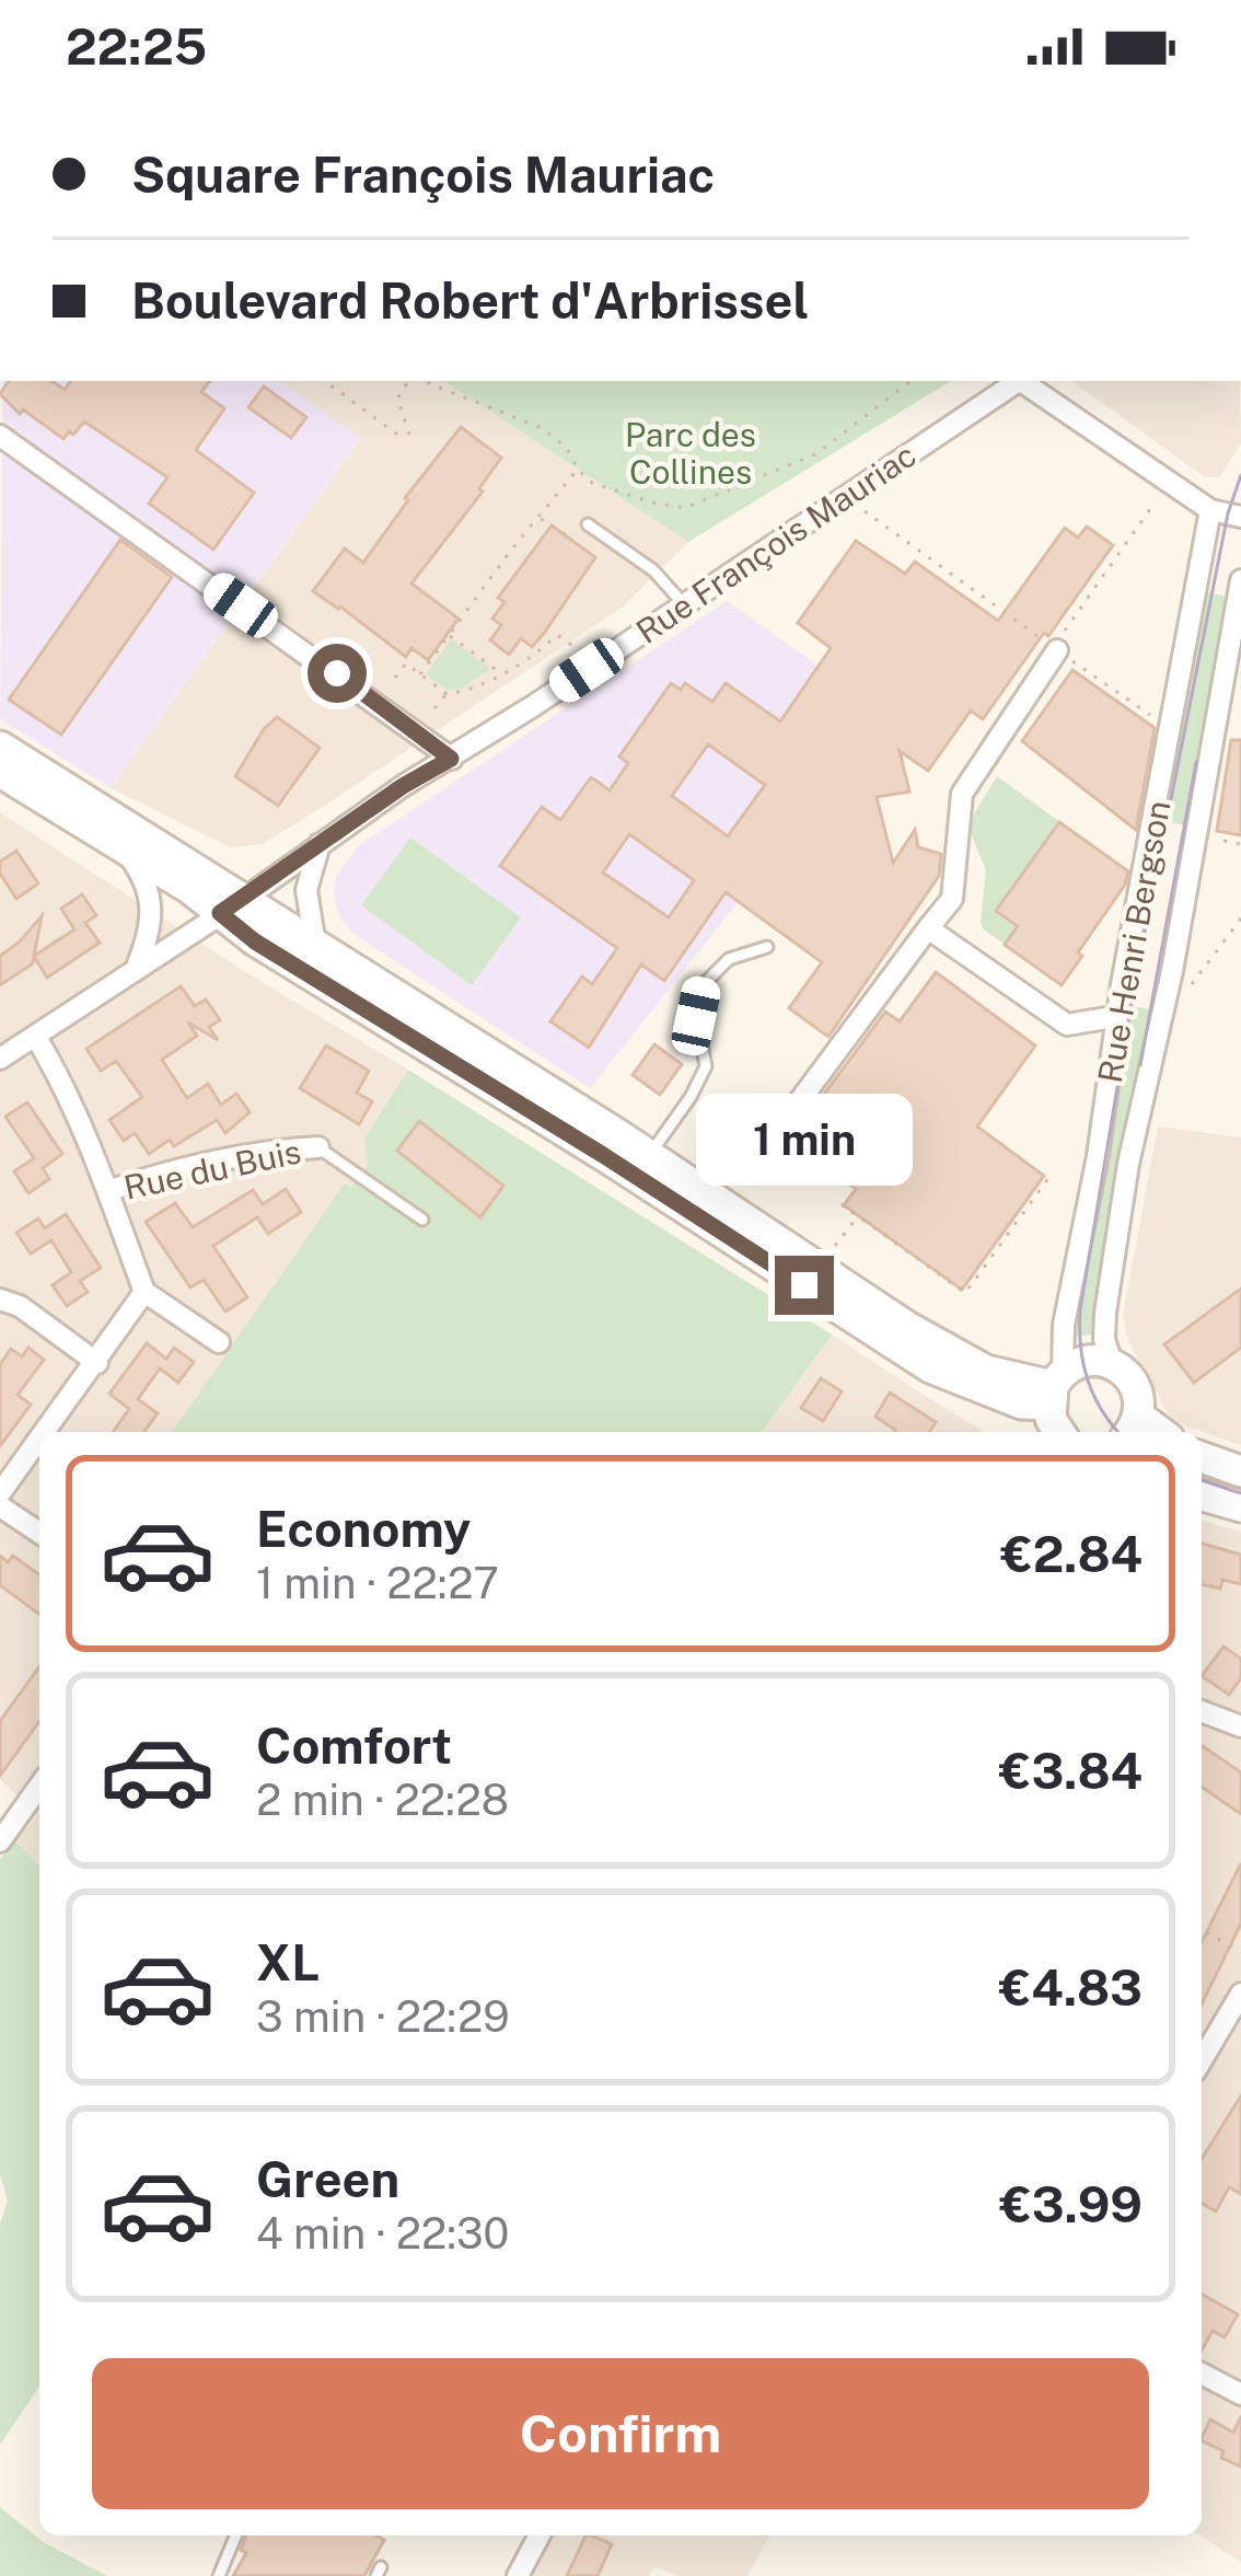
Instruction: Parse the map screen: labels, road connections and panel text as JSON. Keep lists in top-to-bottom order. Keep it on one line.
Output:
{"streets":{"street":["Rue François Mauriac","Rue Henri Bergson","Rue du Buis"]},"crossings":[["Rue François Mauriac","Rue du Buis"]],"parks":["Parc des Collines"],"page":{"status":"22:25","banner":["Square François Mauriac","Boulevard Robert d'Arbrissel"],"bubble":"1 min","list":[{"name":"Economy","note":"1 min · 22:27","value":"€2.84"},{"name":"Comfort","note":"2 min · 22:28","value":"€3.84"},{"name":"XL","note":"3 min · 22:29","value":"€4.83"},{"name":"Green","note":"4 min · 22:30","value":"€3.99"}],"buttons":"Confirm"}}
